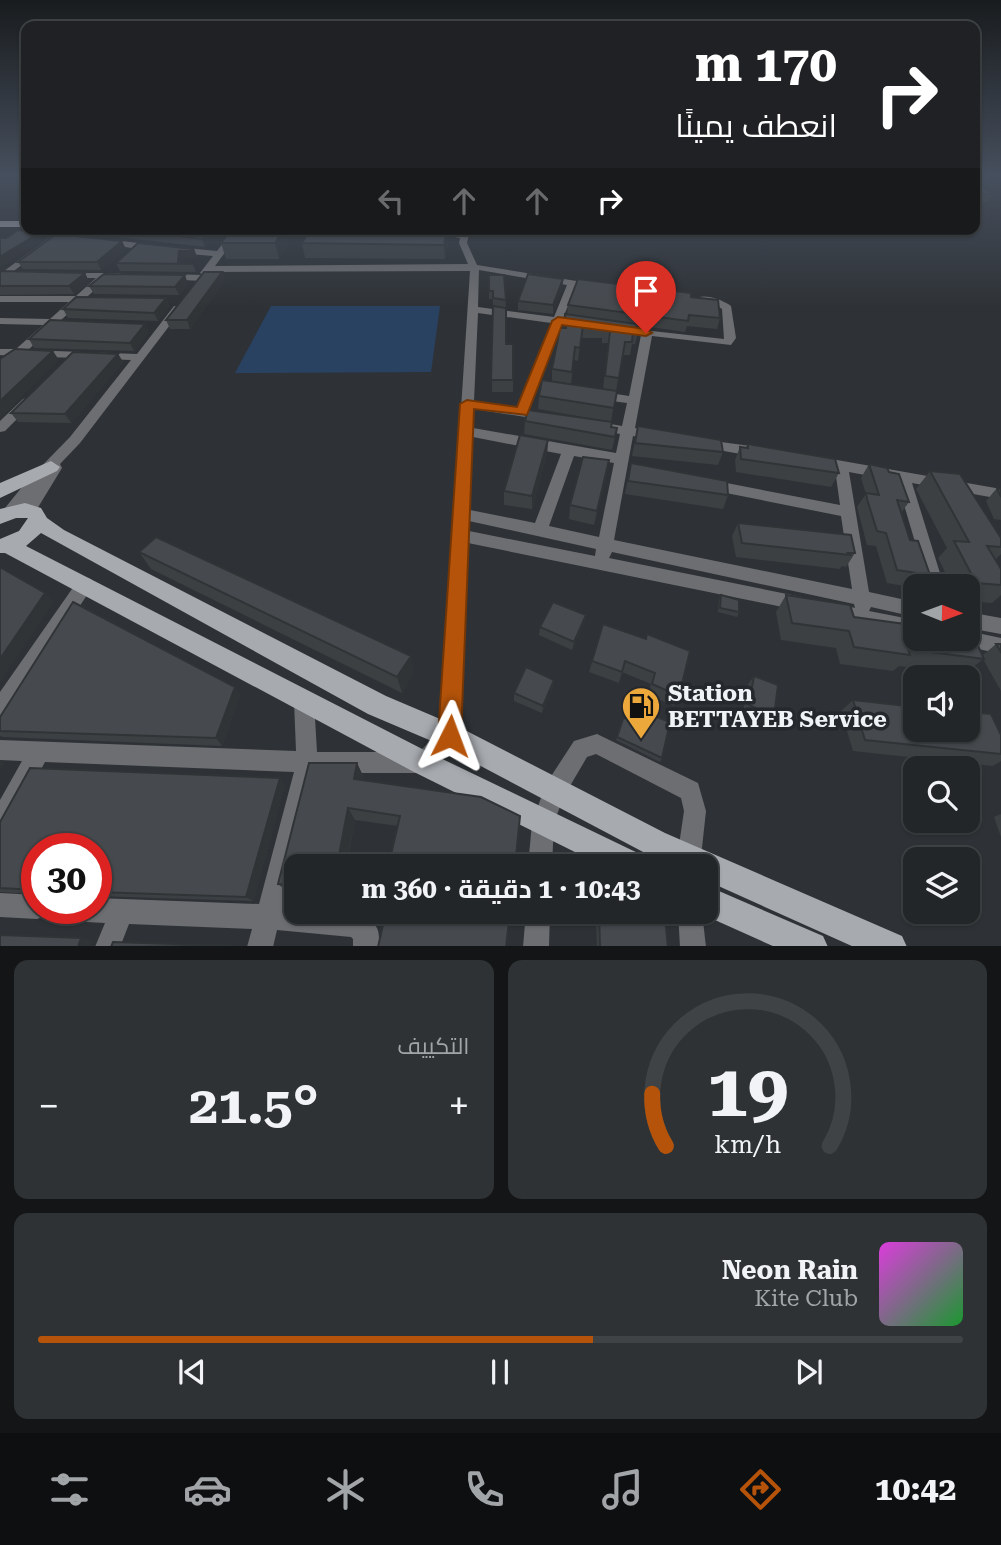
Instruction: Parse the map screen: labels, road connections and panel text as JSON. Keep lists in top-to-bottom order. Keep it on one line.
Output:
{"places":{"fuel station":["Station BETTAYEB Service"]},"north":"right","page":{"turn":["170 m","انعطف يمينًا"],"limit":"30","trip":"10:43 · 1 دقيقة · 360 m","tile":"التكييف","heat":["−","21.5°","+"],"song":["Neon Rain","Kite Club"],"tabs":"10:42","gauge":["19","km/h"]}}
